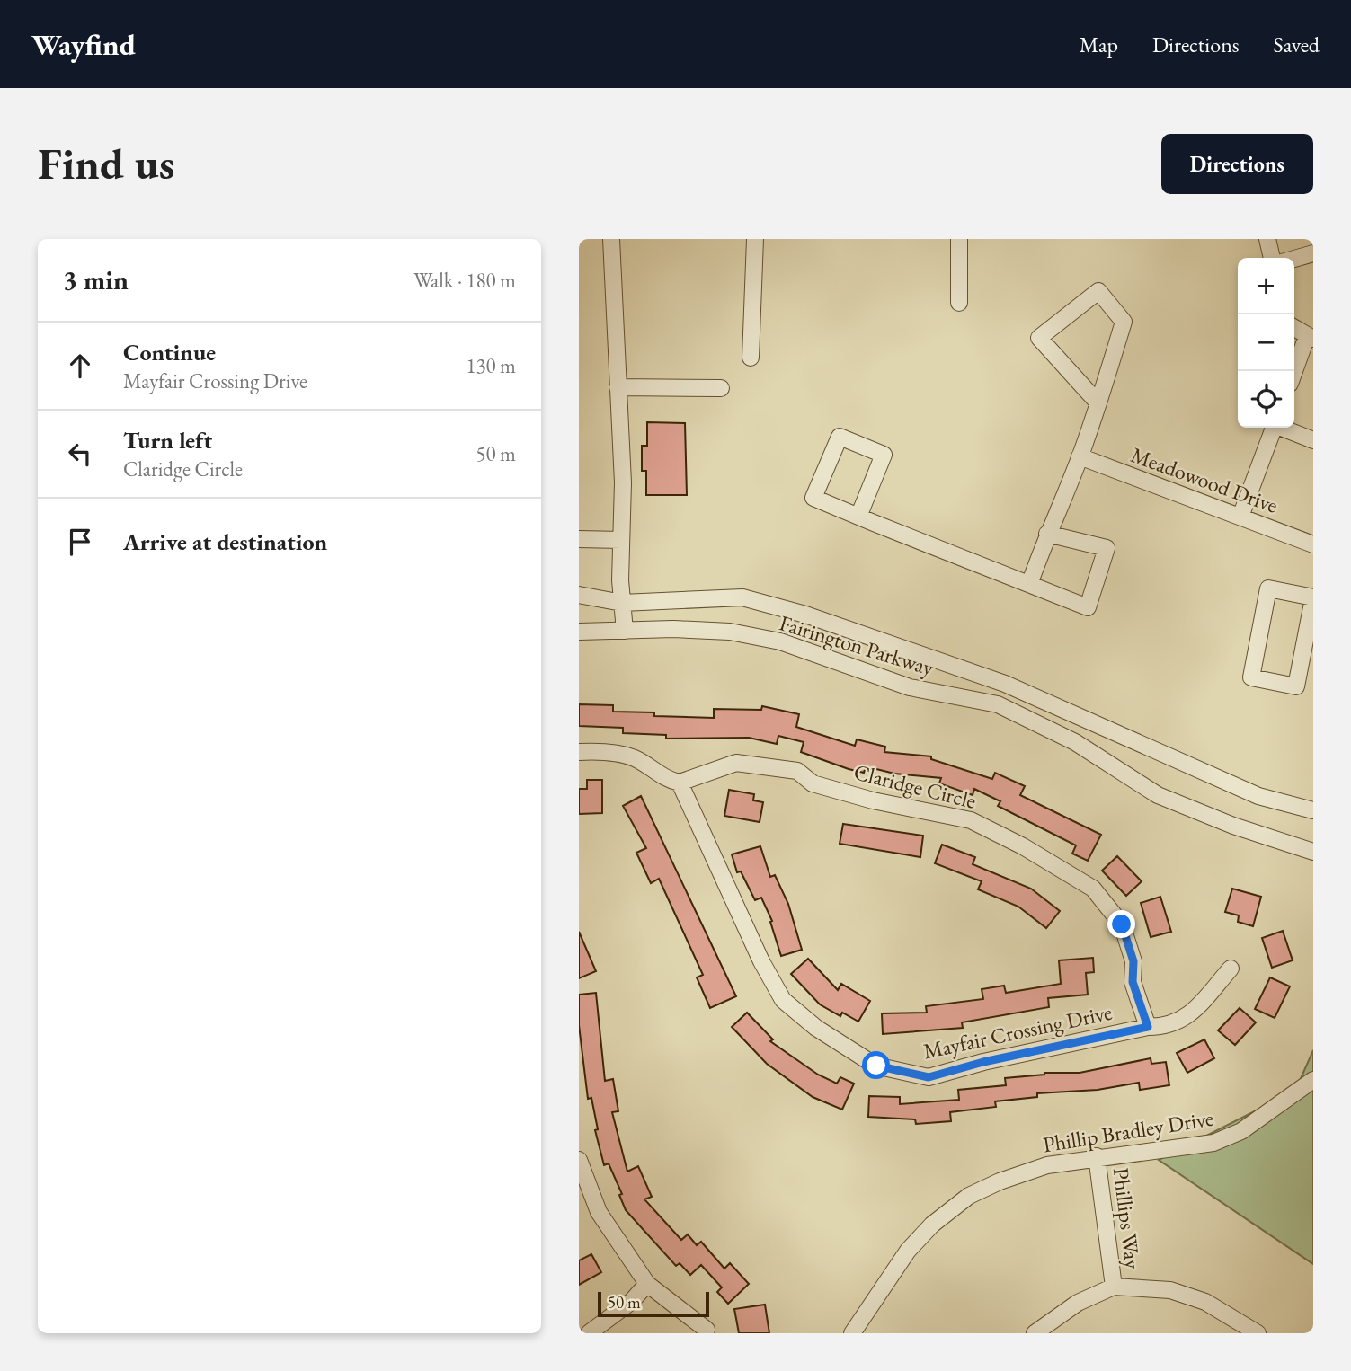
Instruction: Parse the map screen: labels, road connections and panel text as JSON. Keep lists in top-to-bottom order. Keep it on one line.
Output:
{"streets":{"street":["Meadowood Drive","Fairington Parkway","Claridge Circle","Mayfair Crossing Drive","Phillip Bradley Drive","Phillips Way"]},"crossings":[["Claridge Circle","Mayfair Crossing Drive"],["Phillip Bradley Drive","Phillips Way"]],"scale_bar":"50 m","page":{"header":"Wayfind","nav":["Map","Directions","Saved"],"buttons":"Directions","title":"Find us","heading":["3 min","Walk · 180 m"],"map_buttons":["+","−"],"list":[["Continue","Mayfair Crossing Drive","130 m"],["Turn left","Claridge Circle","50 m"],"Arrive at destination"],"scale":"50 m"}}
